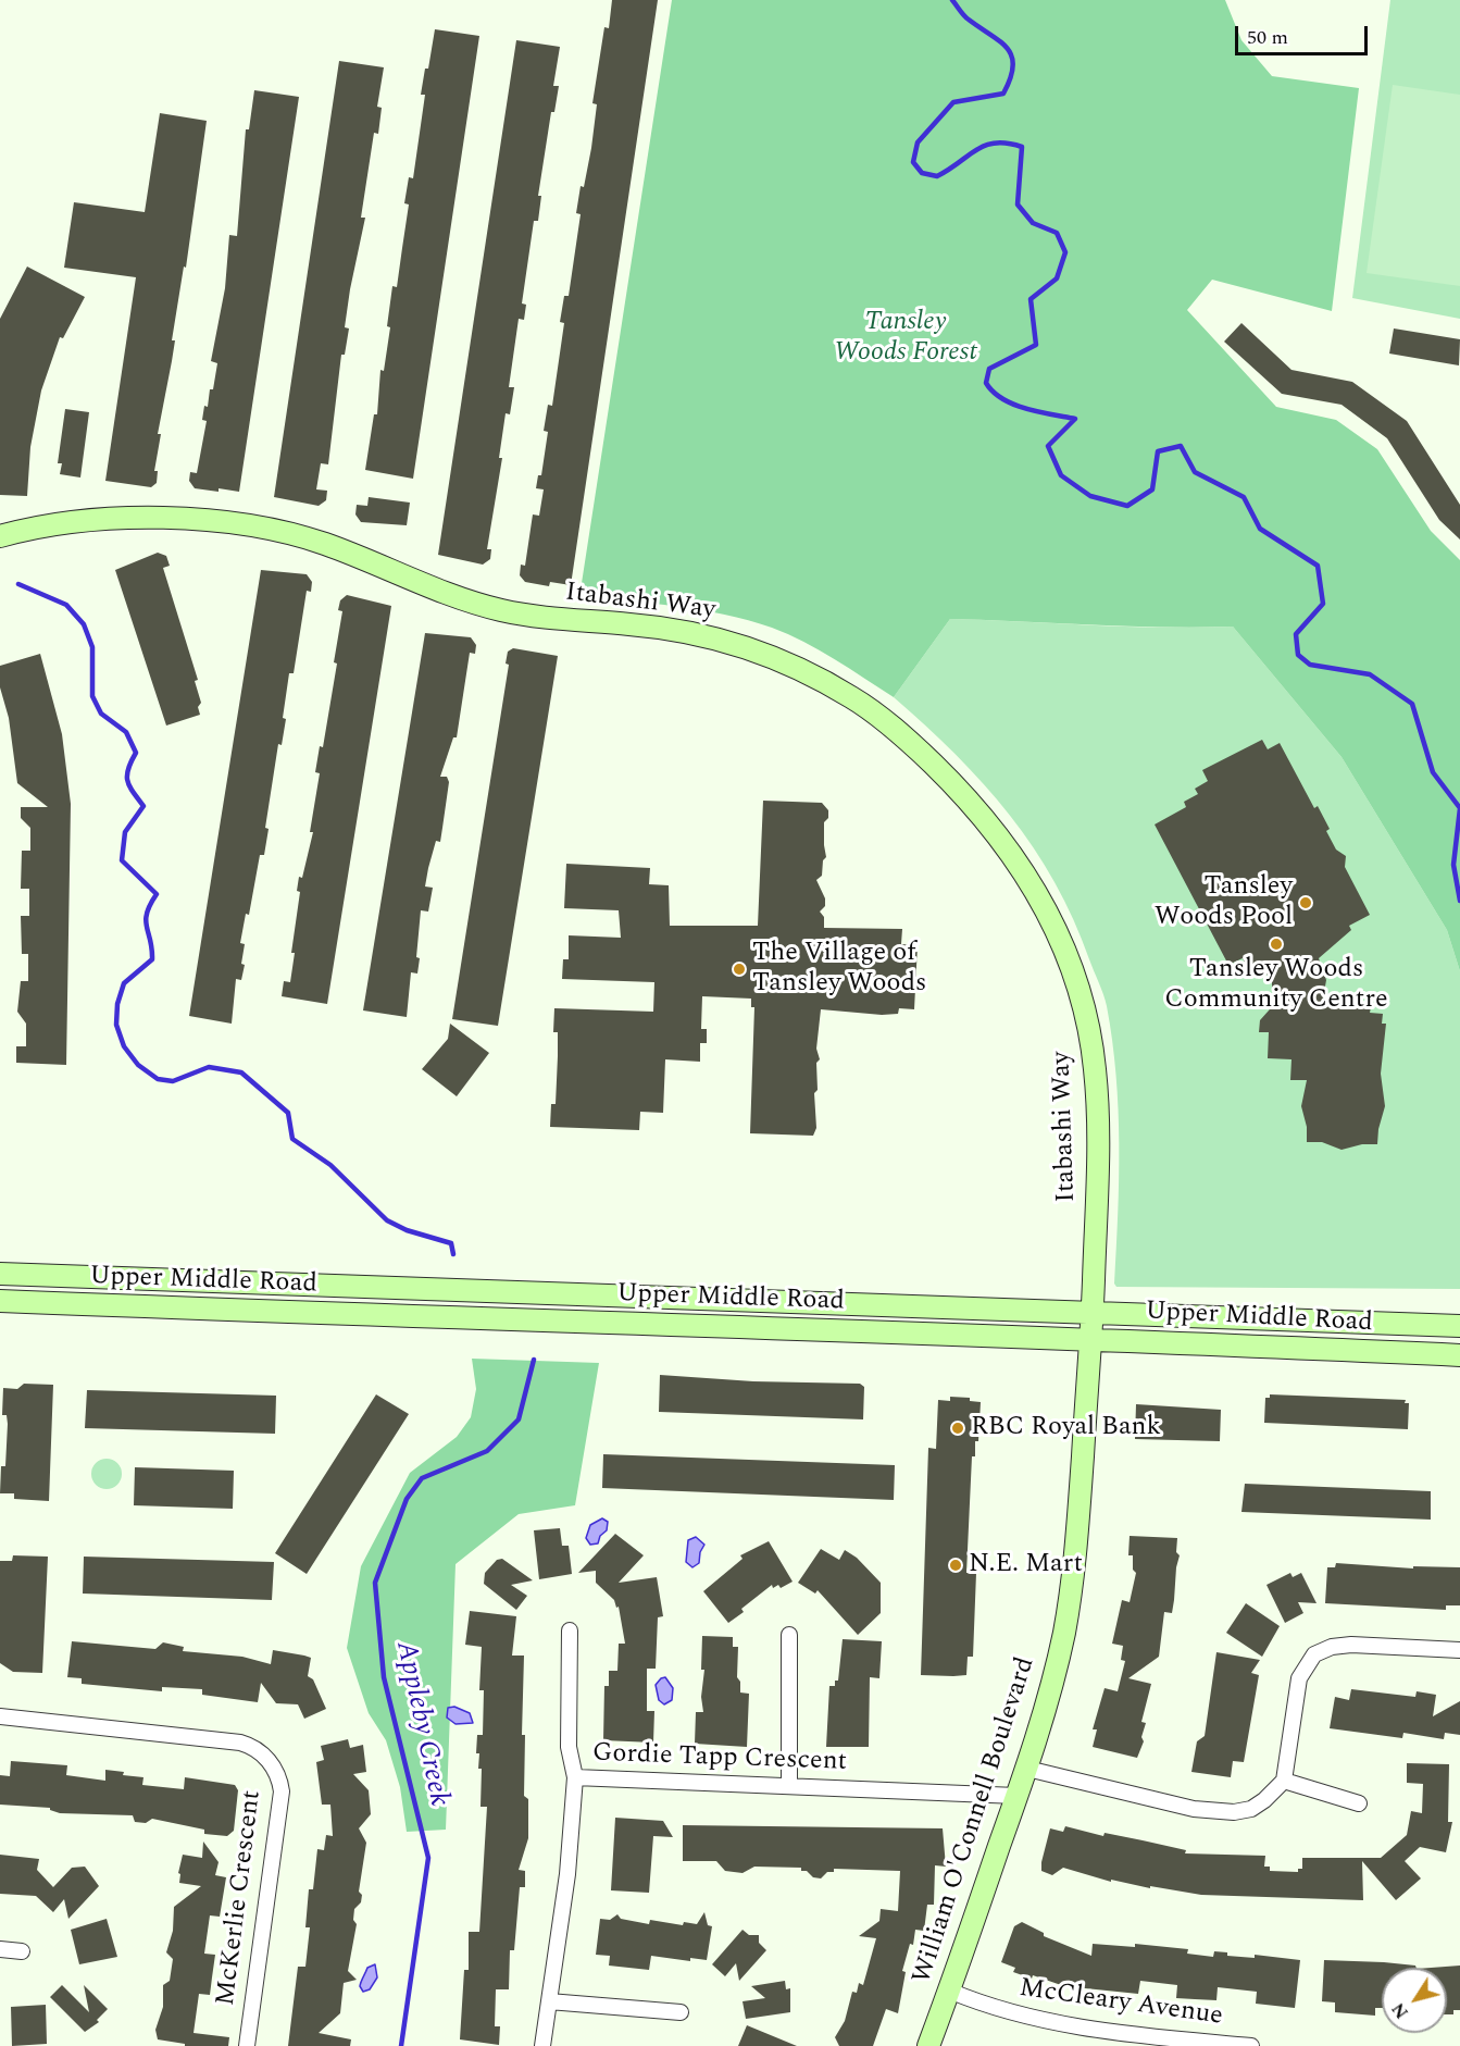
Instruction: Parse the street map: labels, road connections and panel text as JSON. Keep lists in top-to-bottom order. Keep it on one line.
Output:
{"streets":{"main road":["Itabashi Way","Upper Middle Road","William O'Connell Boulevard"],"street":["Gordie Tapp Crescent","McKerlie Crescent","McCleary Avenue"]},"crossings":[["Itabashi Way","Upper Middle Road"],["Itabashi Way","William O'Connell Boulevard"],["Upper Middle Road","William O'Connell Boulevard"],["Gordie Tapp Crescent","William O'Connell Boulevard"],["William O'Connell Boulevard","McCleary Avenue"]],"water":["Appleby Creek"],"parks":["Tansley Woods Forest"],"places":["Tansley Woods Pool","Tansley Woods Community Centre","The Village of Tansley Woods","RBC Royal Bank","N.E. Mart"],"scale_bar":"50 m","north":"bottom left"}
